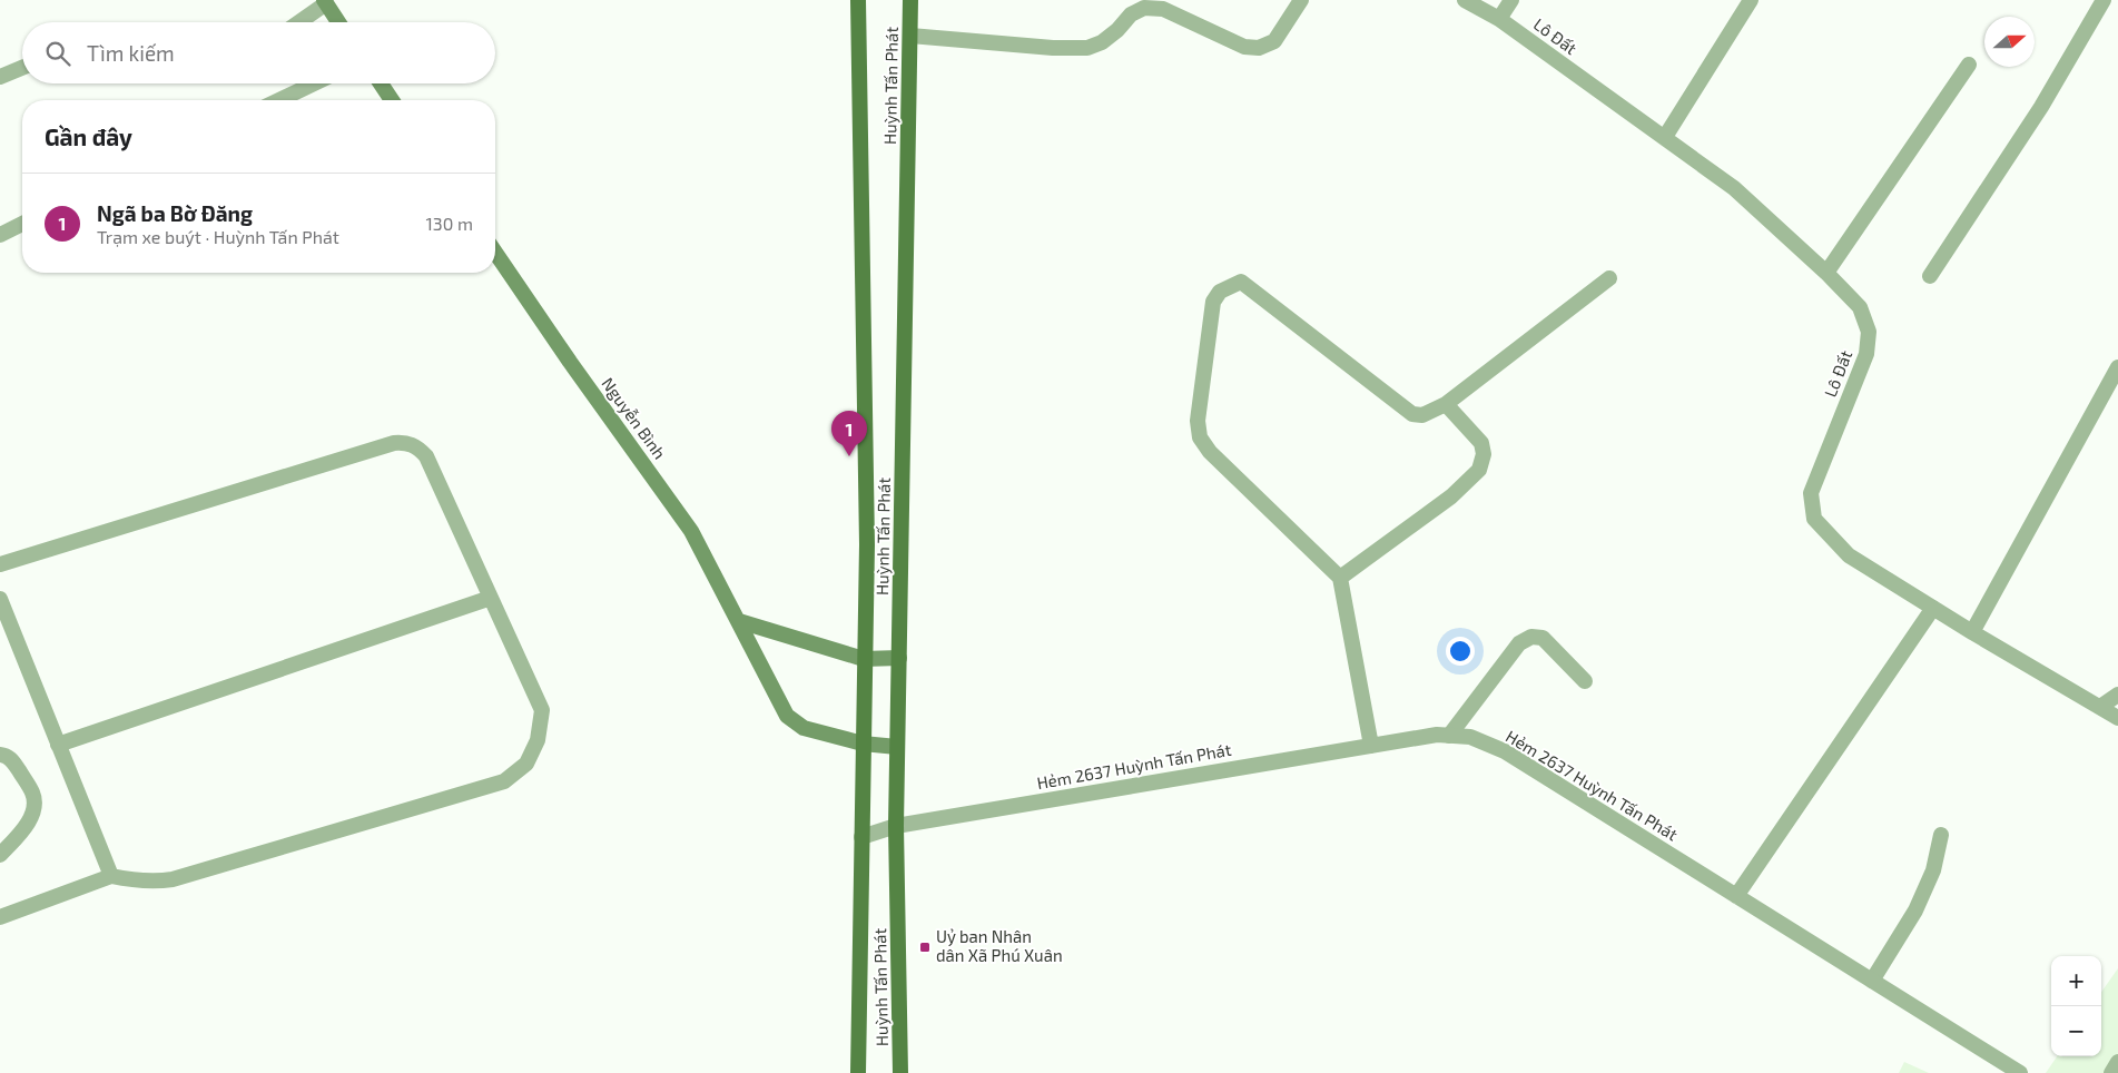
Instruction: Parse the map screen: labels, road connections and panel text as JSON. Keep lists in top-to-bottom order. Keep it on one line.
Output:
{"streets":{"main road":["Huỳnh Tấn Phát","Nguyễn Bình"],"street":["Lô Đất","Hẻm 2637 Huỳnh Tấn Phát"]},"crossings":[["Huỳnh Tấn Phát","Nguyễn Bình"],["Huỳnh Tấn Phát","Hẻm 2637 Huỳnh Tấn Phát"]],"places":{"transit":["Uỷ ban Nhân dân Xã Phú Xuân"]},"north":"right","page":{"search":"Tìm kiếm","heading":"Gần đây","list":[{"mark":"1","name":"Ngã ba Bờ Đăng","note":"Trạm xe buýt · Huỳnh Tấn Phát","value":"130 m"}],"pins":"1","map_buttons":["+","−"]}}
